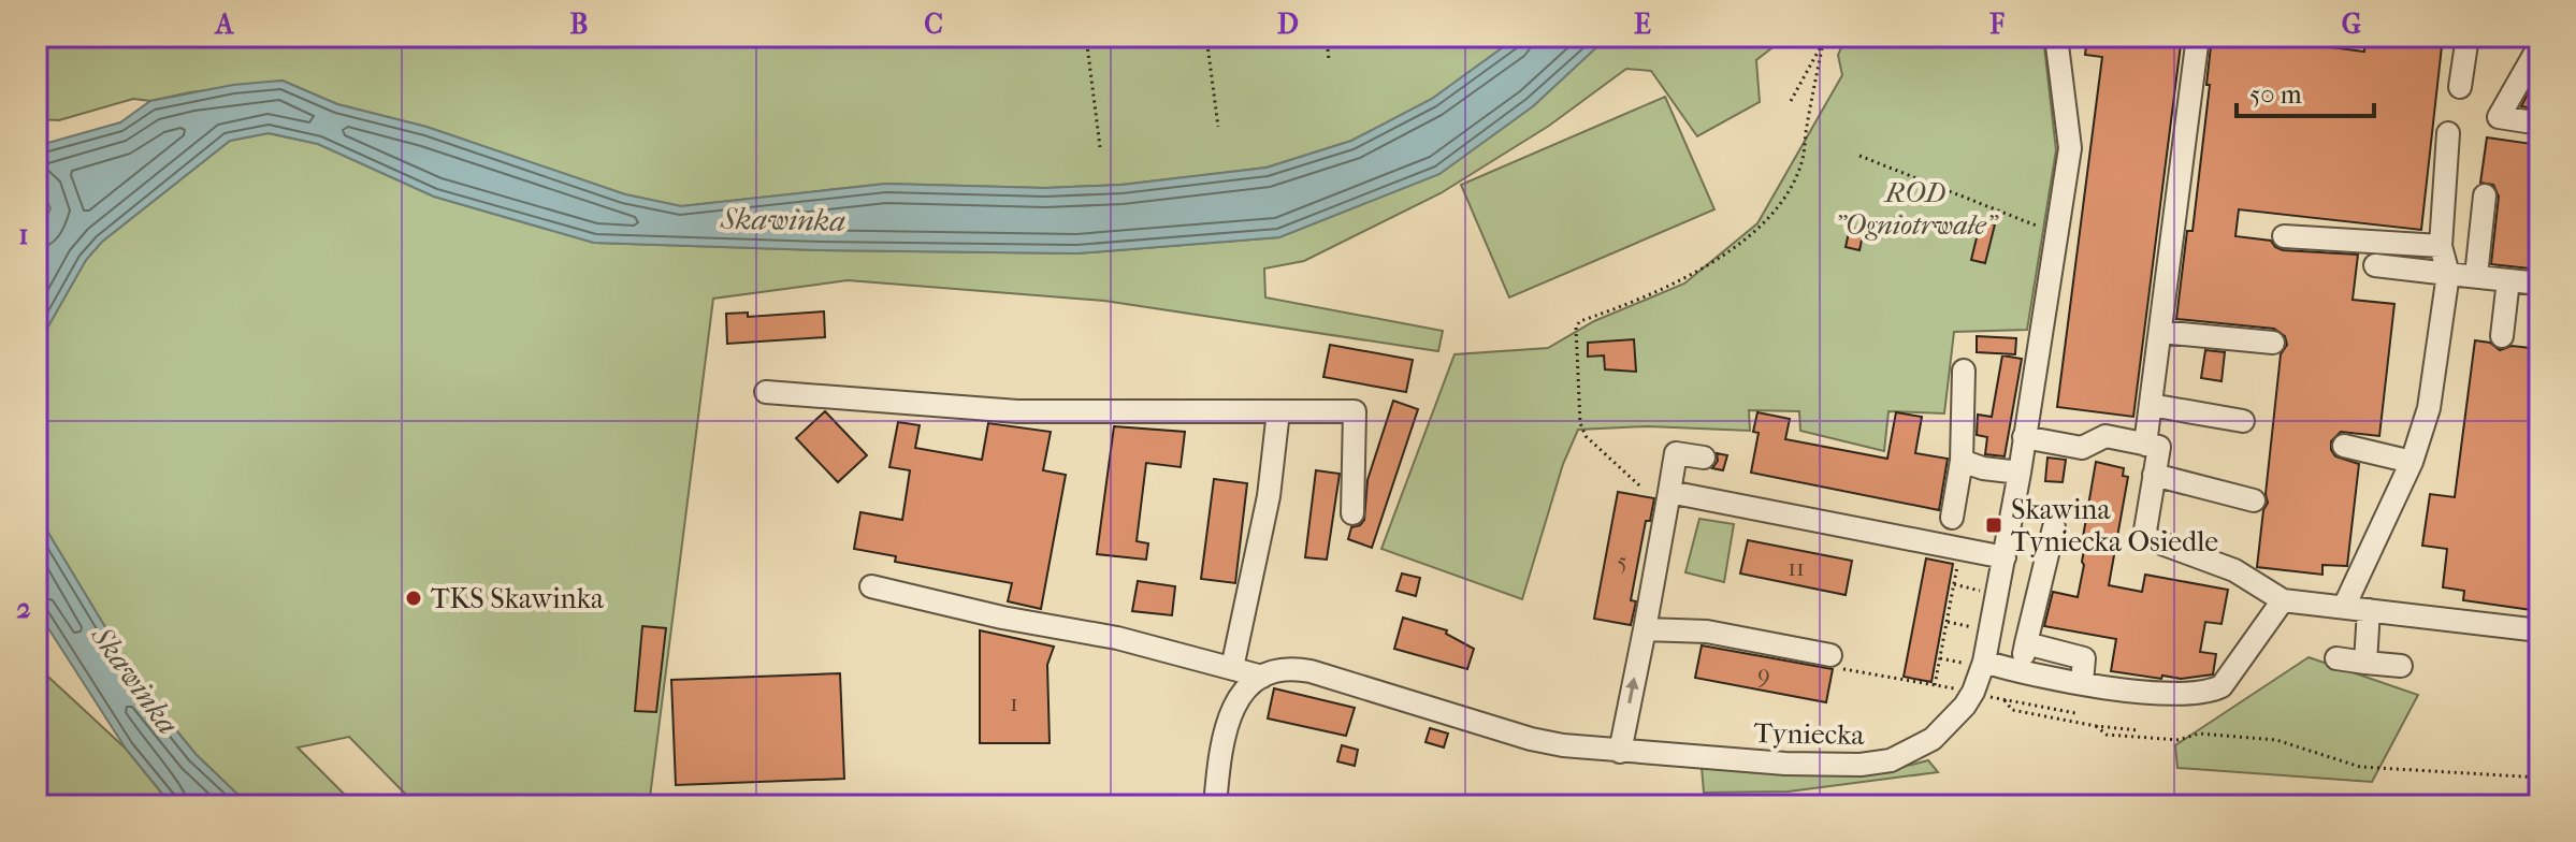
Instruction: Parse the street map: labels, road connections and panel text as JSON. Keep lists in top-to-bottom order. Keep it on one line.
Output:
{"streets":{"street":["Tyniecka"]},"water":["Skawinka"],"parks":["ROD \"Ogniotrwałe\""],"places":{"transit":["Skawina Tyniecka Osiedle"],"other":["TKS Skawinka"]},"house_numbers":["5","11","9","1"],"scale_bar":"50 m","grid":{"columns":["A","B","C","D","E","F","G"],"rows":["1","2"]}}
